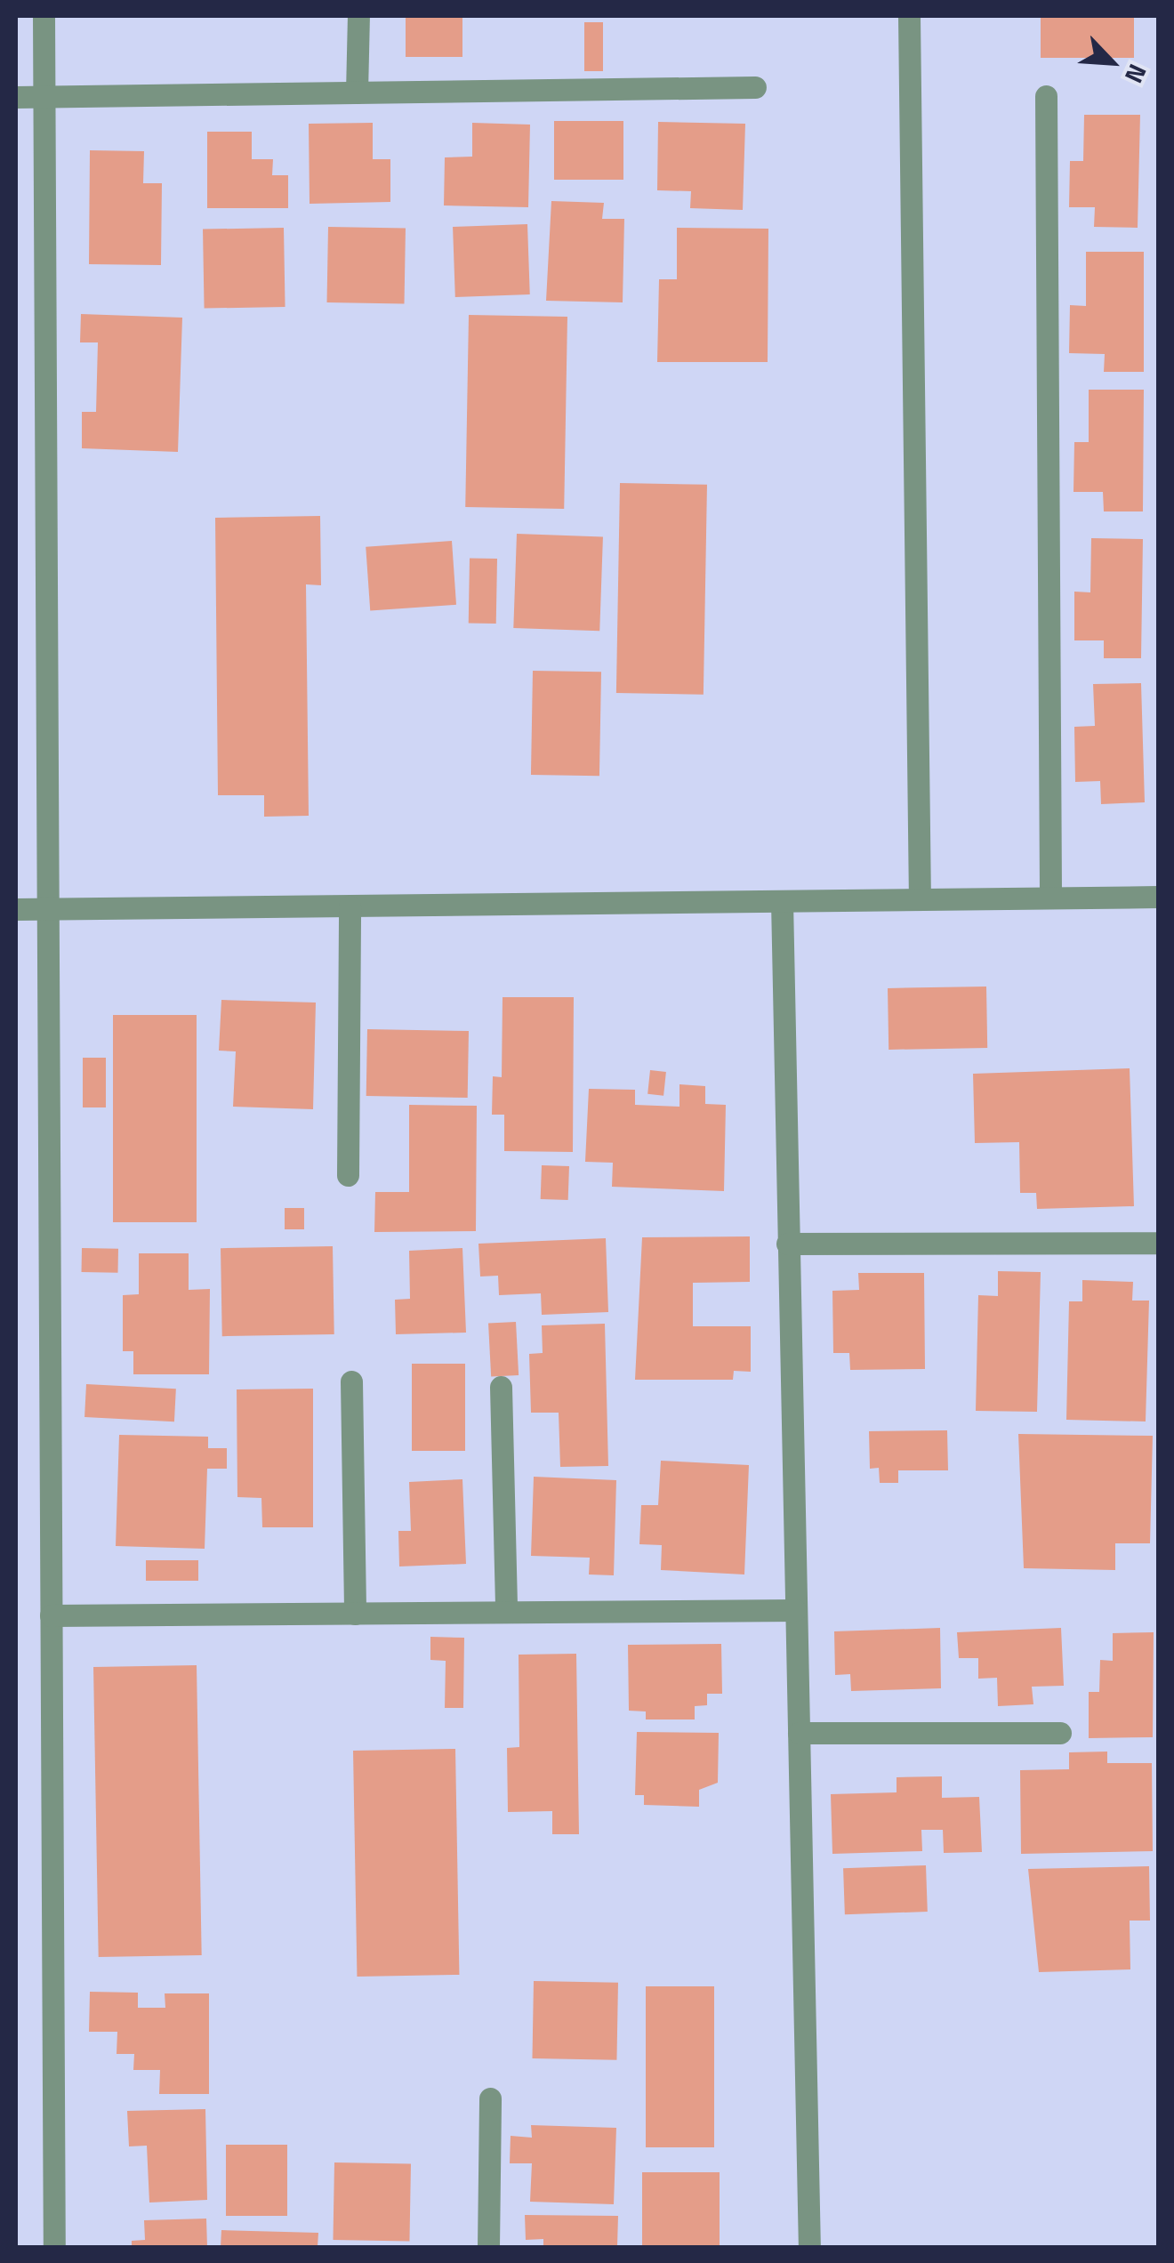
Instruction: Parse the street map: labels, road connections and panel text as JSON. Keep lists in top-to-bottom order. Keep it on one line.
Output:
{"north":"bottom right"}
